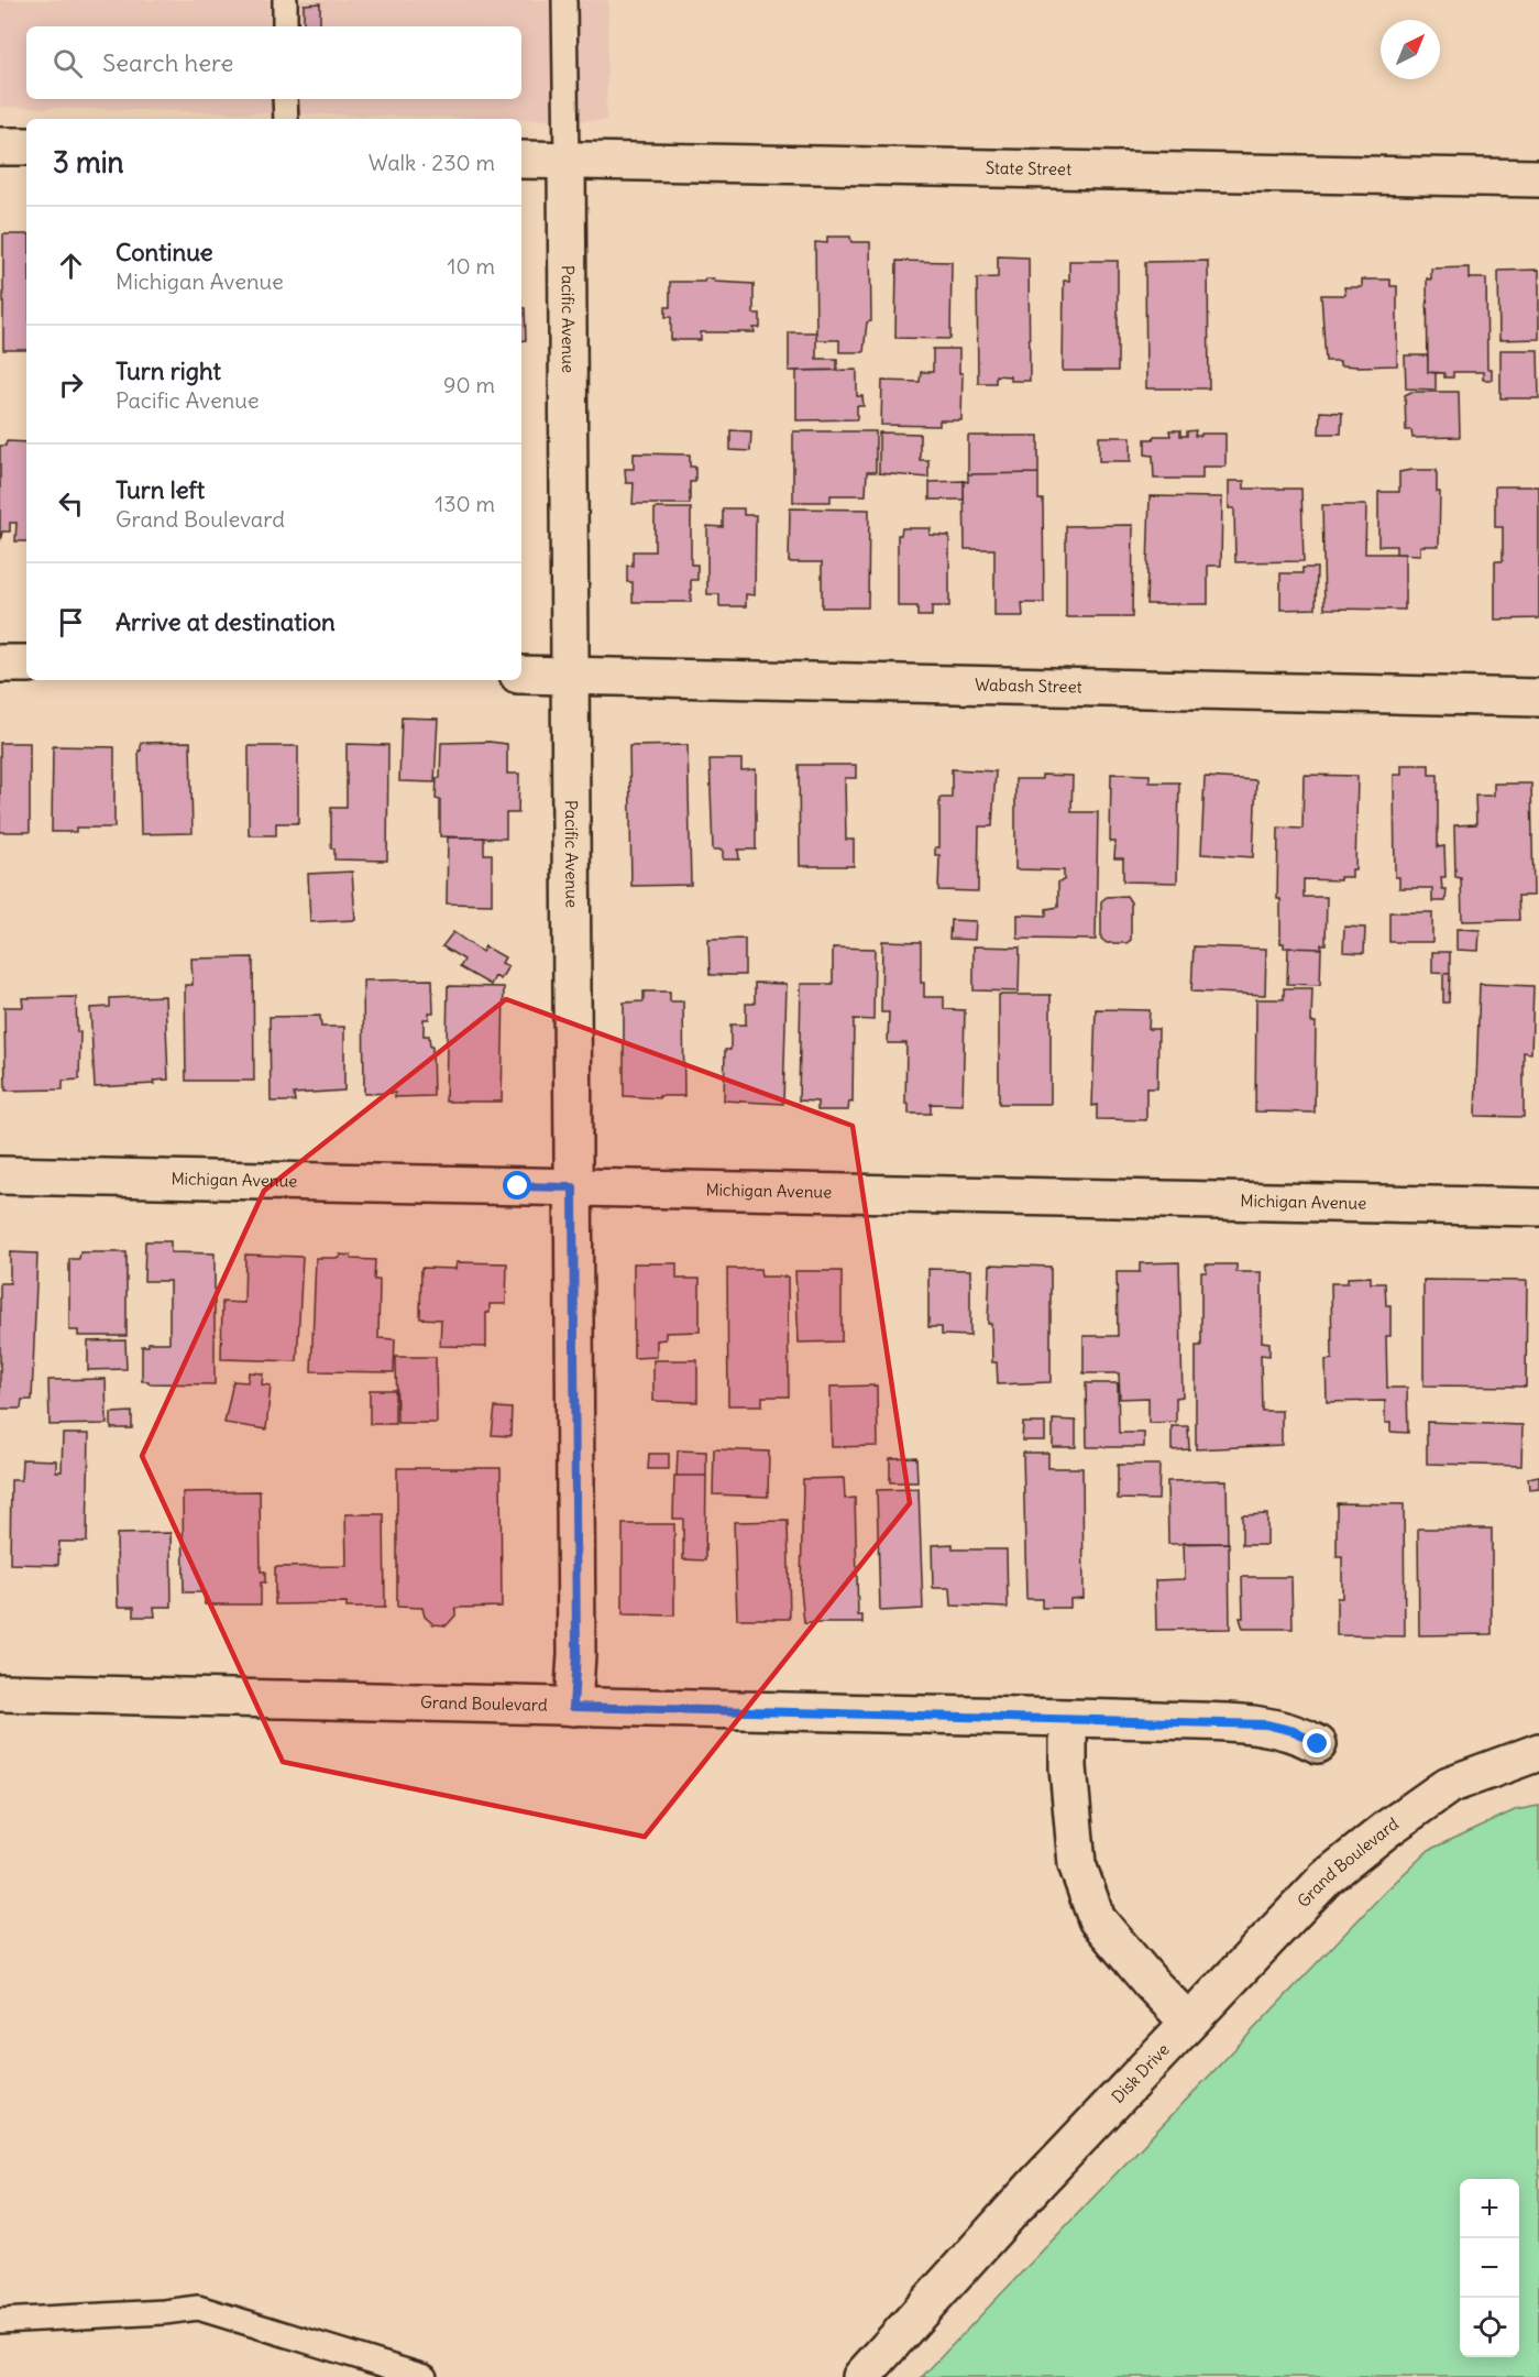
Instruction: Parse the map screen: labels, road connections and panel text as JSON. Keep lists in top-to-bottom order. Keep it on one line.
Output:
{"streets":{"street":["State Street","Pacific Avenue","Wabash Street","Michigan Avenue","Grand Boulevard","Disk Drive"]},"crossings":[["State Street","Pacific Avenue"],["Pacific Avenue","Wabash Street"],["Pacific Avenue","Michigan Avenue"],["Pacific Avenue","Grand Boulevard"],["Grand Boulevard","Disk Drive"]],"north":"top right","page":{"search":"Search here","heading":["3 min","Walk · 230 m"],"list":[["Continue","Michigan Avenue","10 m"],["Turn right","Pacific Avenue","90 m"],["Turn left","Grand Boulevard","130 m"],"Arrive at destination"],"map_buttons":["+","−"]}}
